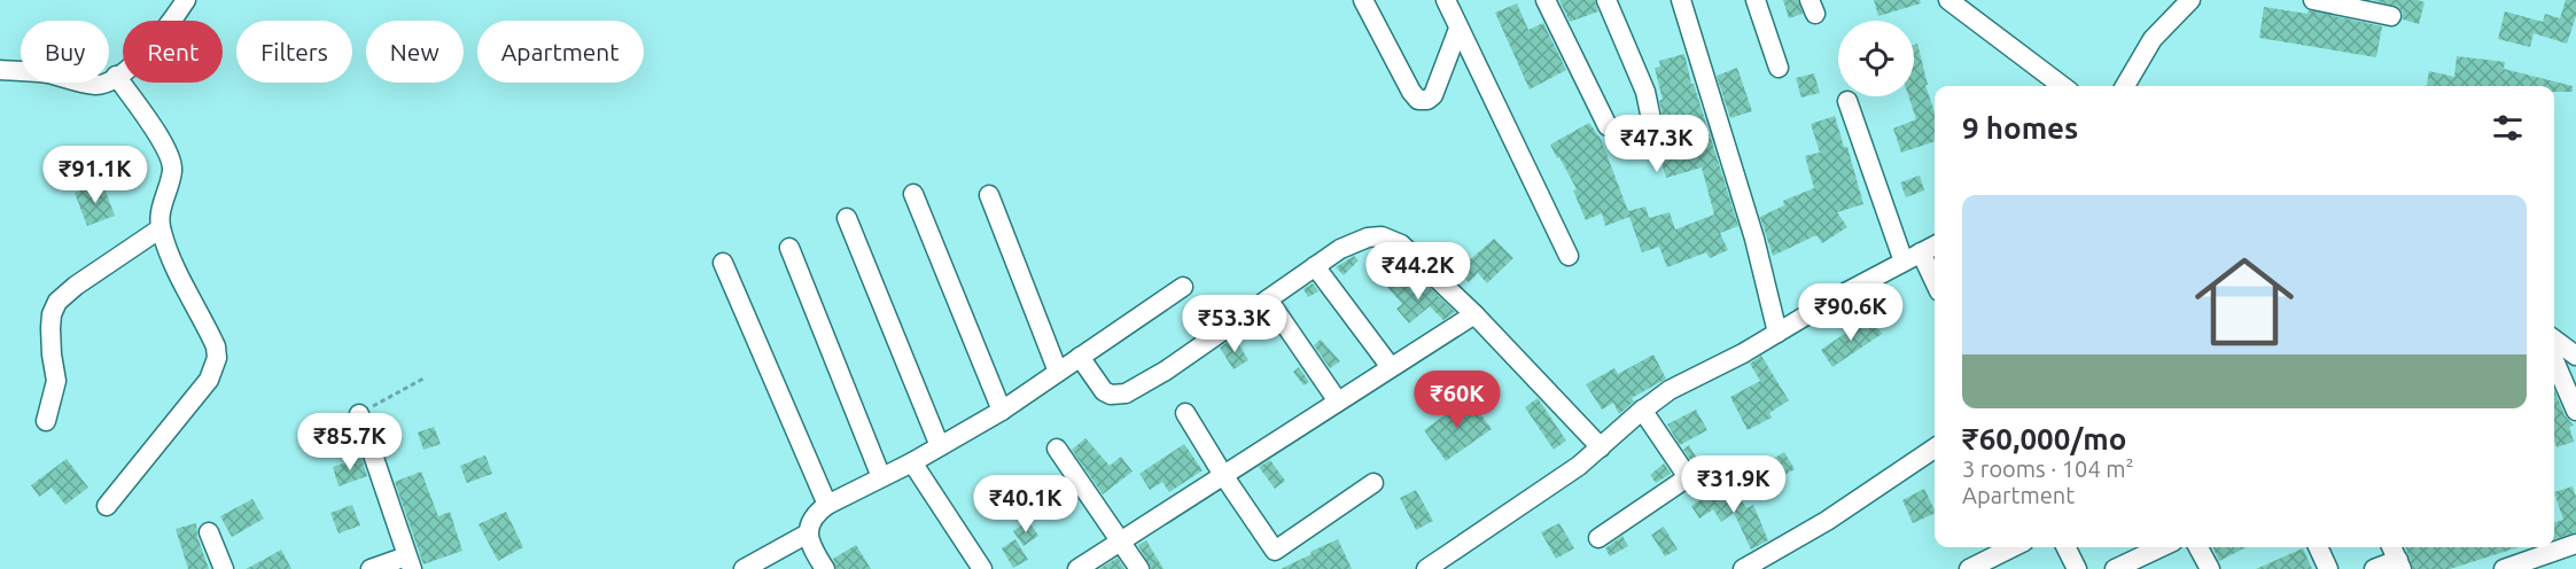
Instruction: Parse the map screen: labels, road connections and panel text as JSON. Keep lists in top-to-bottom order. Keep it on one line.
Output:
{"page":{"chip":["Buy","Rent","Filters","New","Apartment"],"heading":"9 homes","price":["₹47.3K","₹91.1K","₹44.2K","₹90.6K","₹53.3K","₹60K","₹85.7K","₹31.9K","₹40.1K"],"list":[{"name":"₹60,000/mo","note":"3 rooms · 104 m² · Apartment"}]}}
